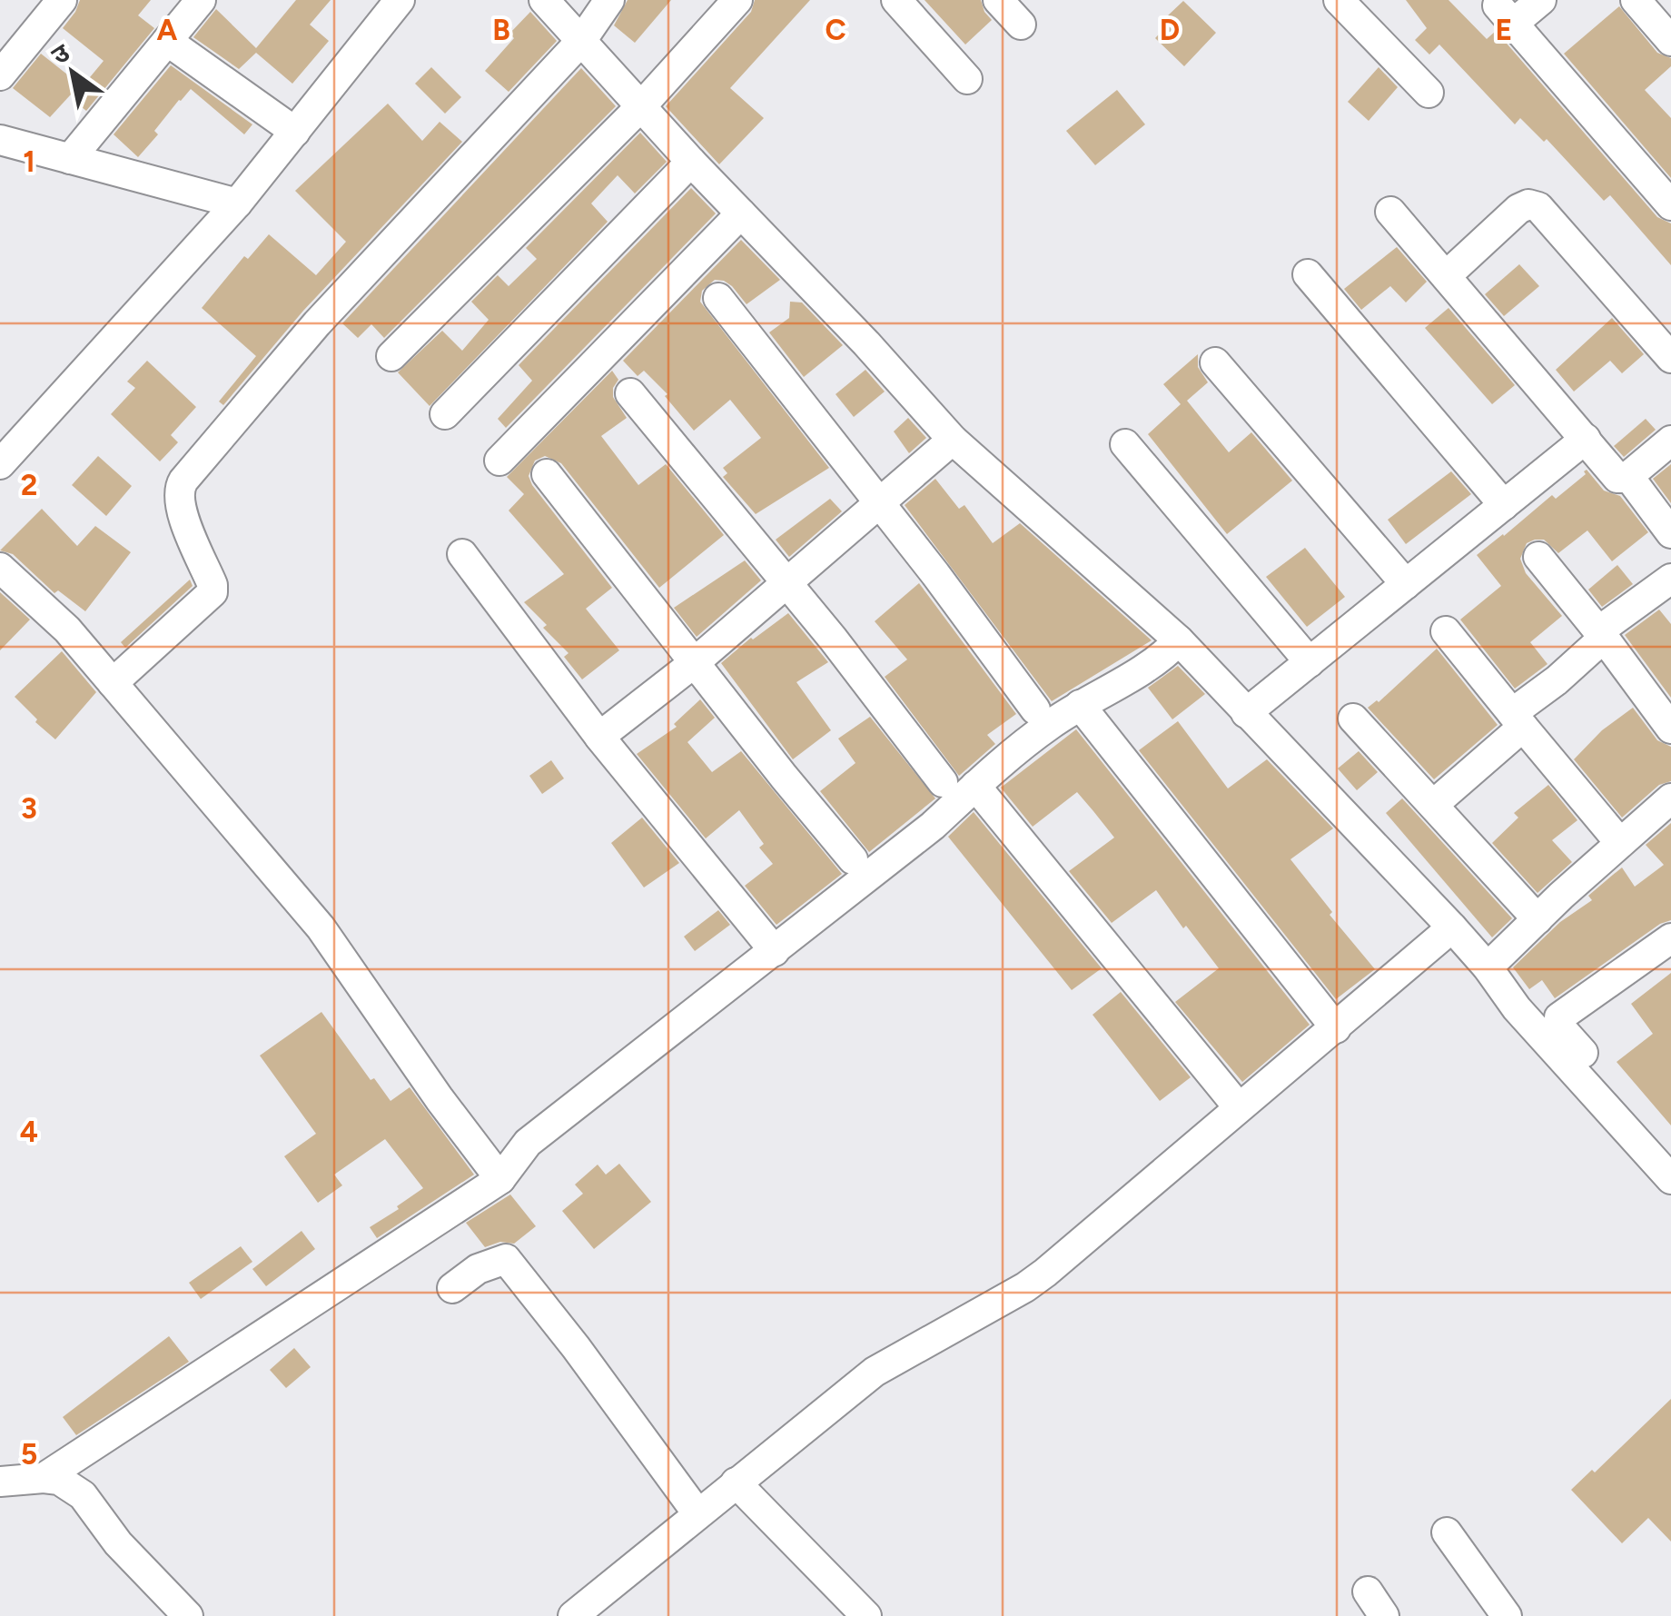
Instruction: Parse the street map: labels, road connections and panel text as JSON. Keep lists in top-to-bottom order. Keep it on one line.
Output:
{"north":"top left","grid":{"columns":["A","B","C","D","E"],"rows":["1","2","3","4","5"]}}
